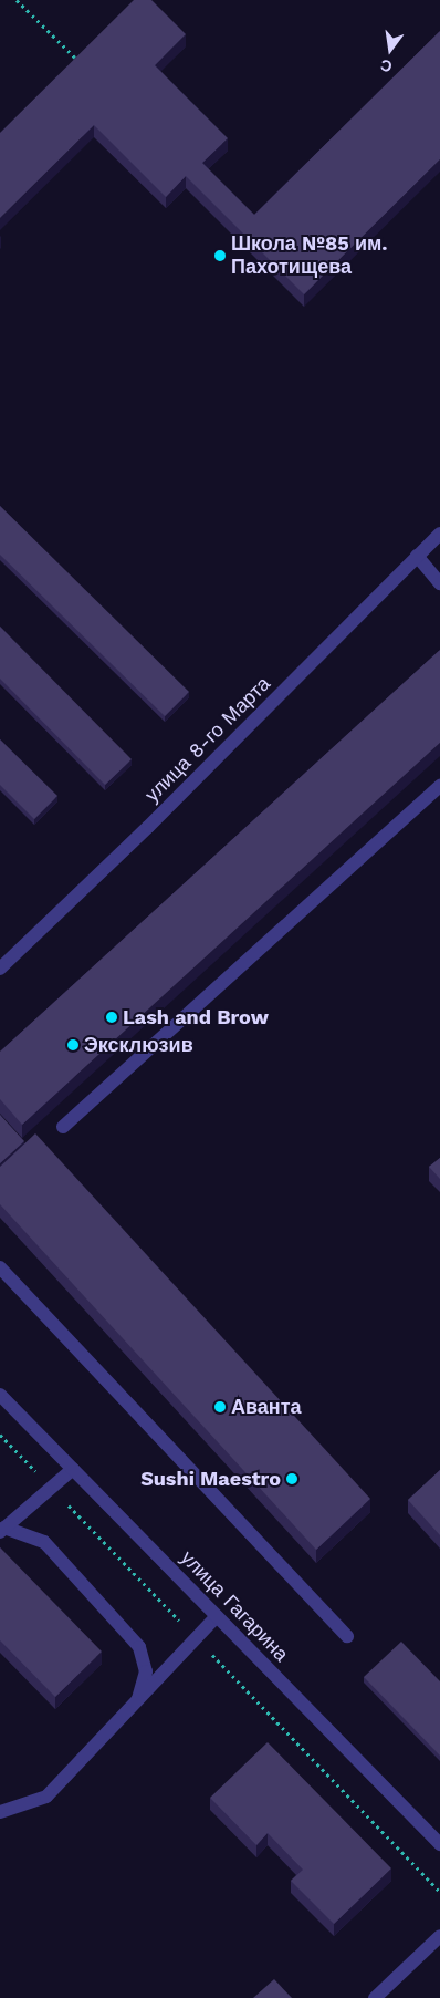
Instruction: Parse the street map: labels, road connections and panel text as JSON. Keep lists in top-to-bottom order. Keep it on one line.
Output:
{"streets":{"street":["улица 8-го Марта","улица Гагарина"]},"places":["Школа №85 им. Пахотищева","Lash and Brow","Эксклюзив","Аванта","Sushi Maestro"],"north":"bottom"}
